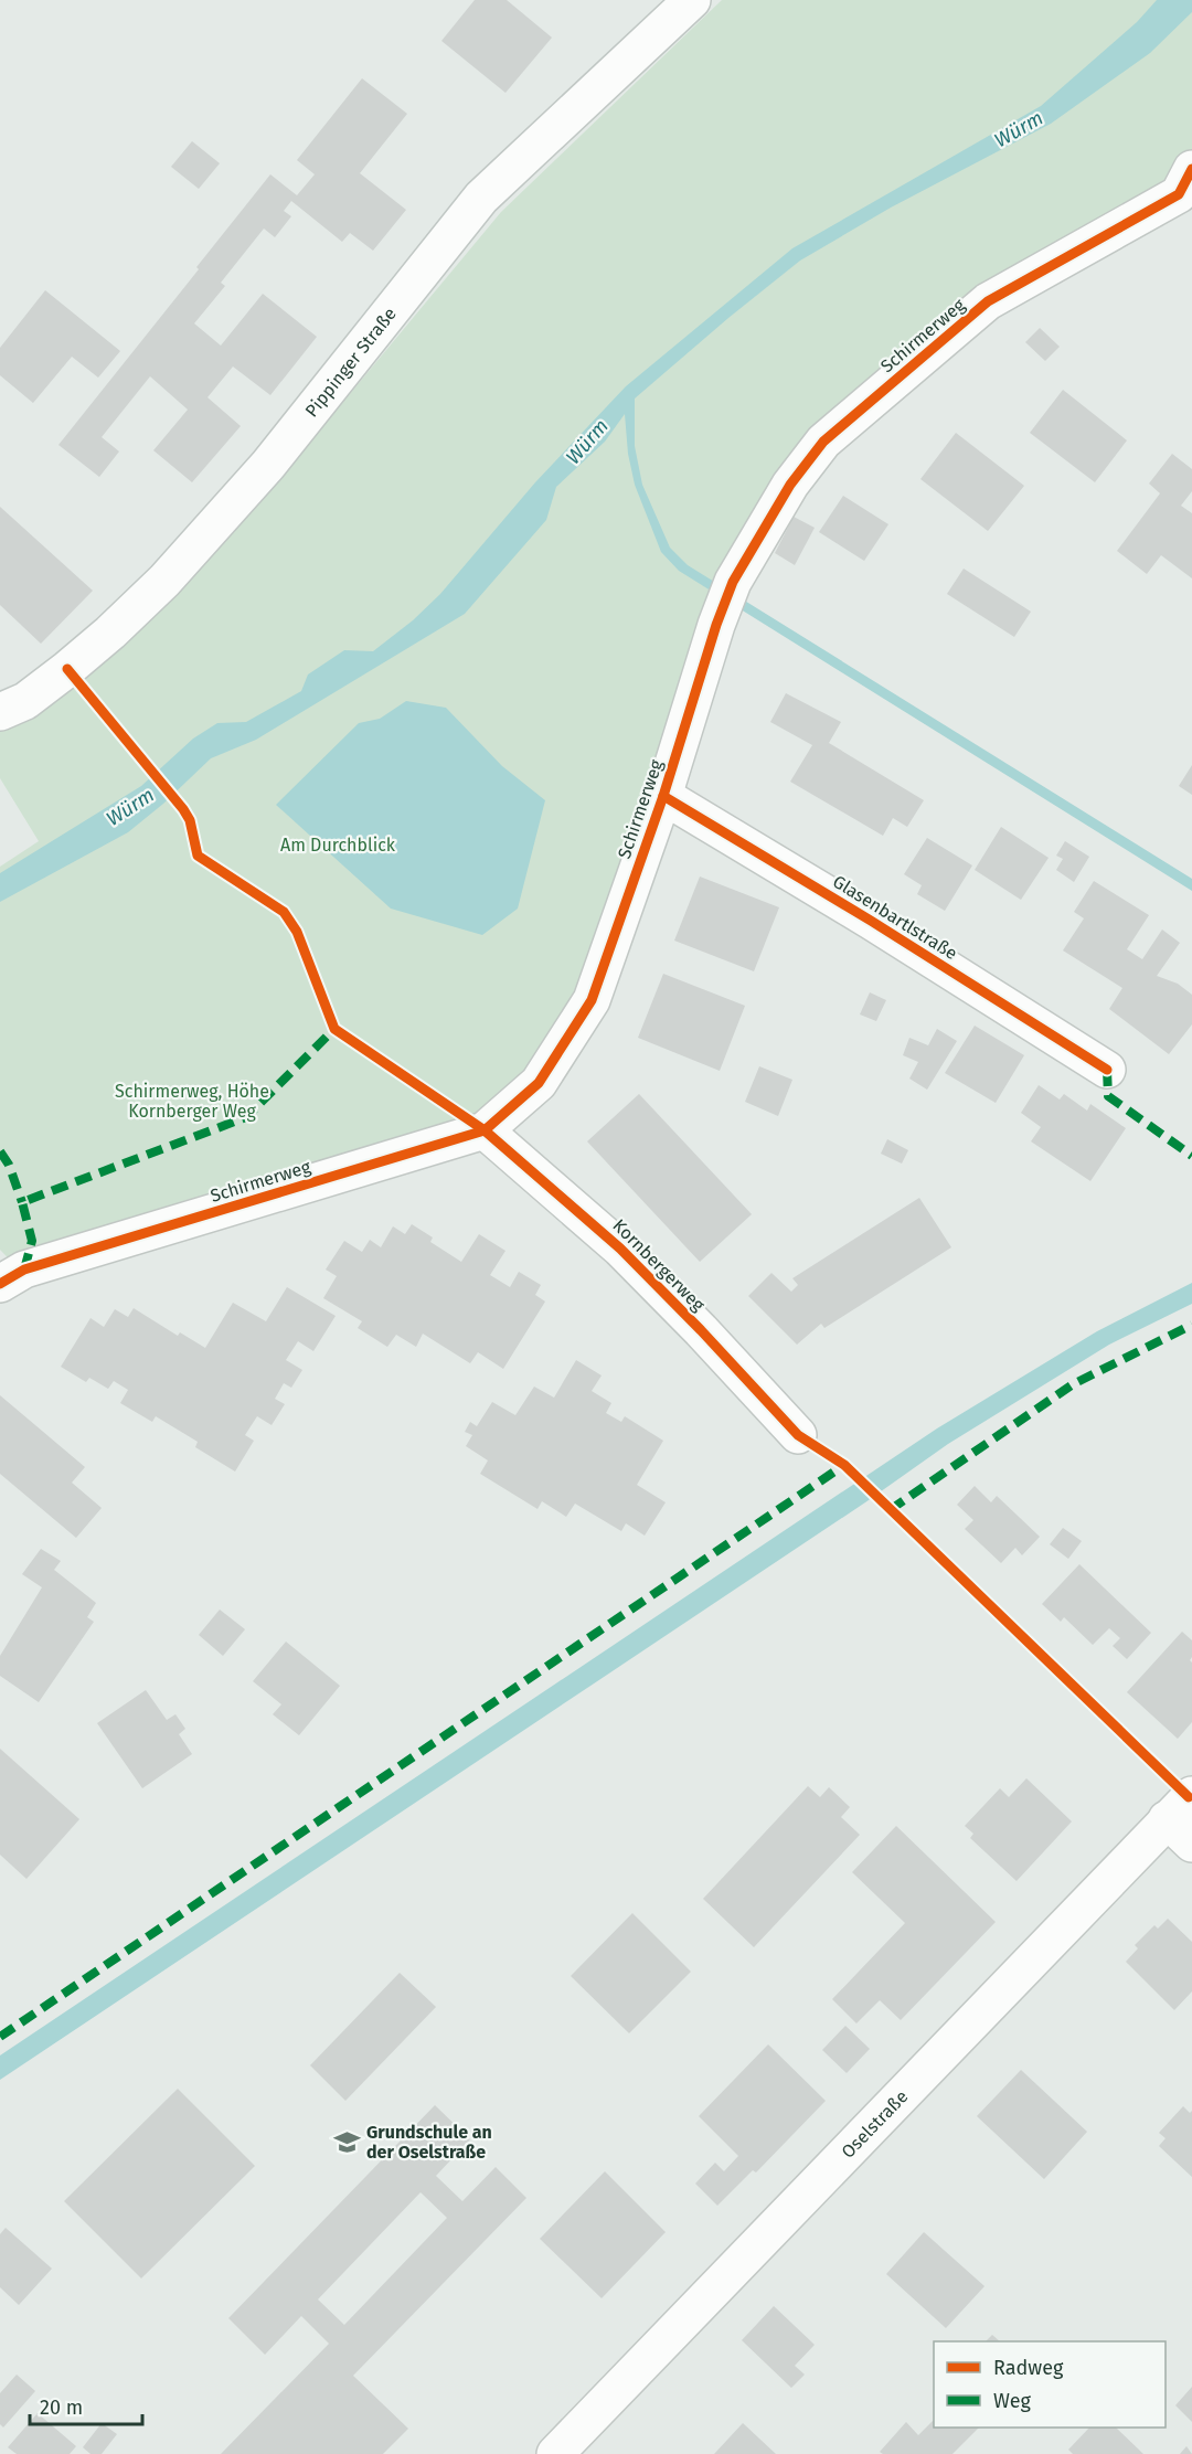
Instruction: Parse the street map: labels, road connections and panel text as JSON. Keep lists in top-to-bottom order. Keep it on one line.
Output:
{"streets":{"street":["Schirmerweg","Pippinger Straße","Glasenbartlstraße","Kornbergerweg","Oselstraße"]},"crossings":[["Schirmerweg","Glasenbartlstraße"],["Schirmerweg","Kornbergerweg"]],"water":["Würm"],"parks":["Am Durchblick","Schirmerweg, Höhe Kornberger Weg"],"places":{"school or university":["Grundschule an der Oselstraße"]},"legend":["Radweg","Weg"],"scale_bar":"20 m"}
